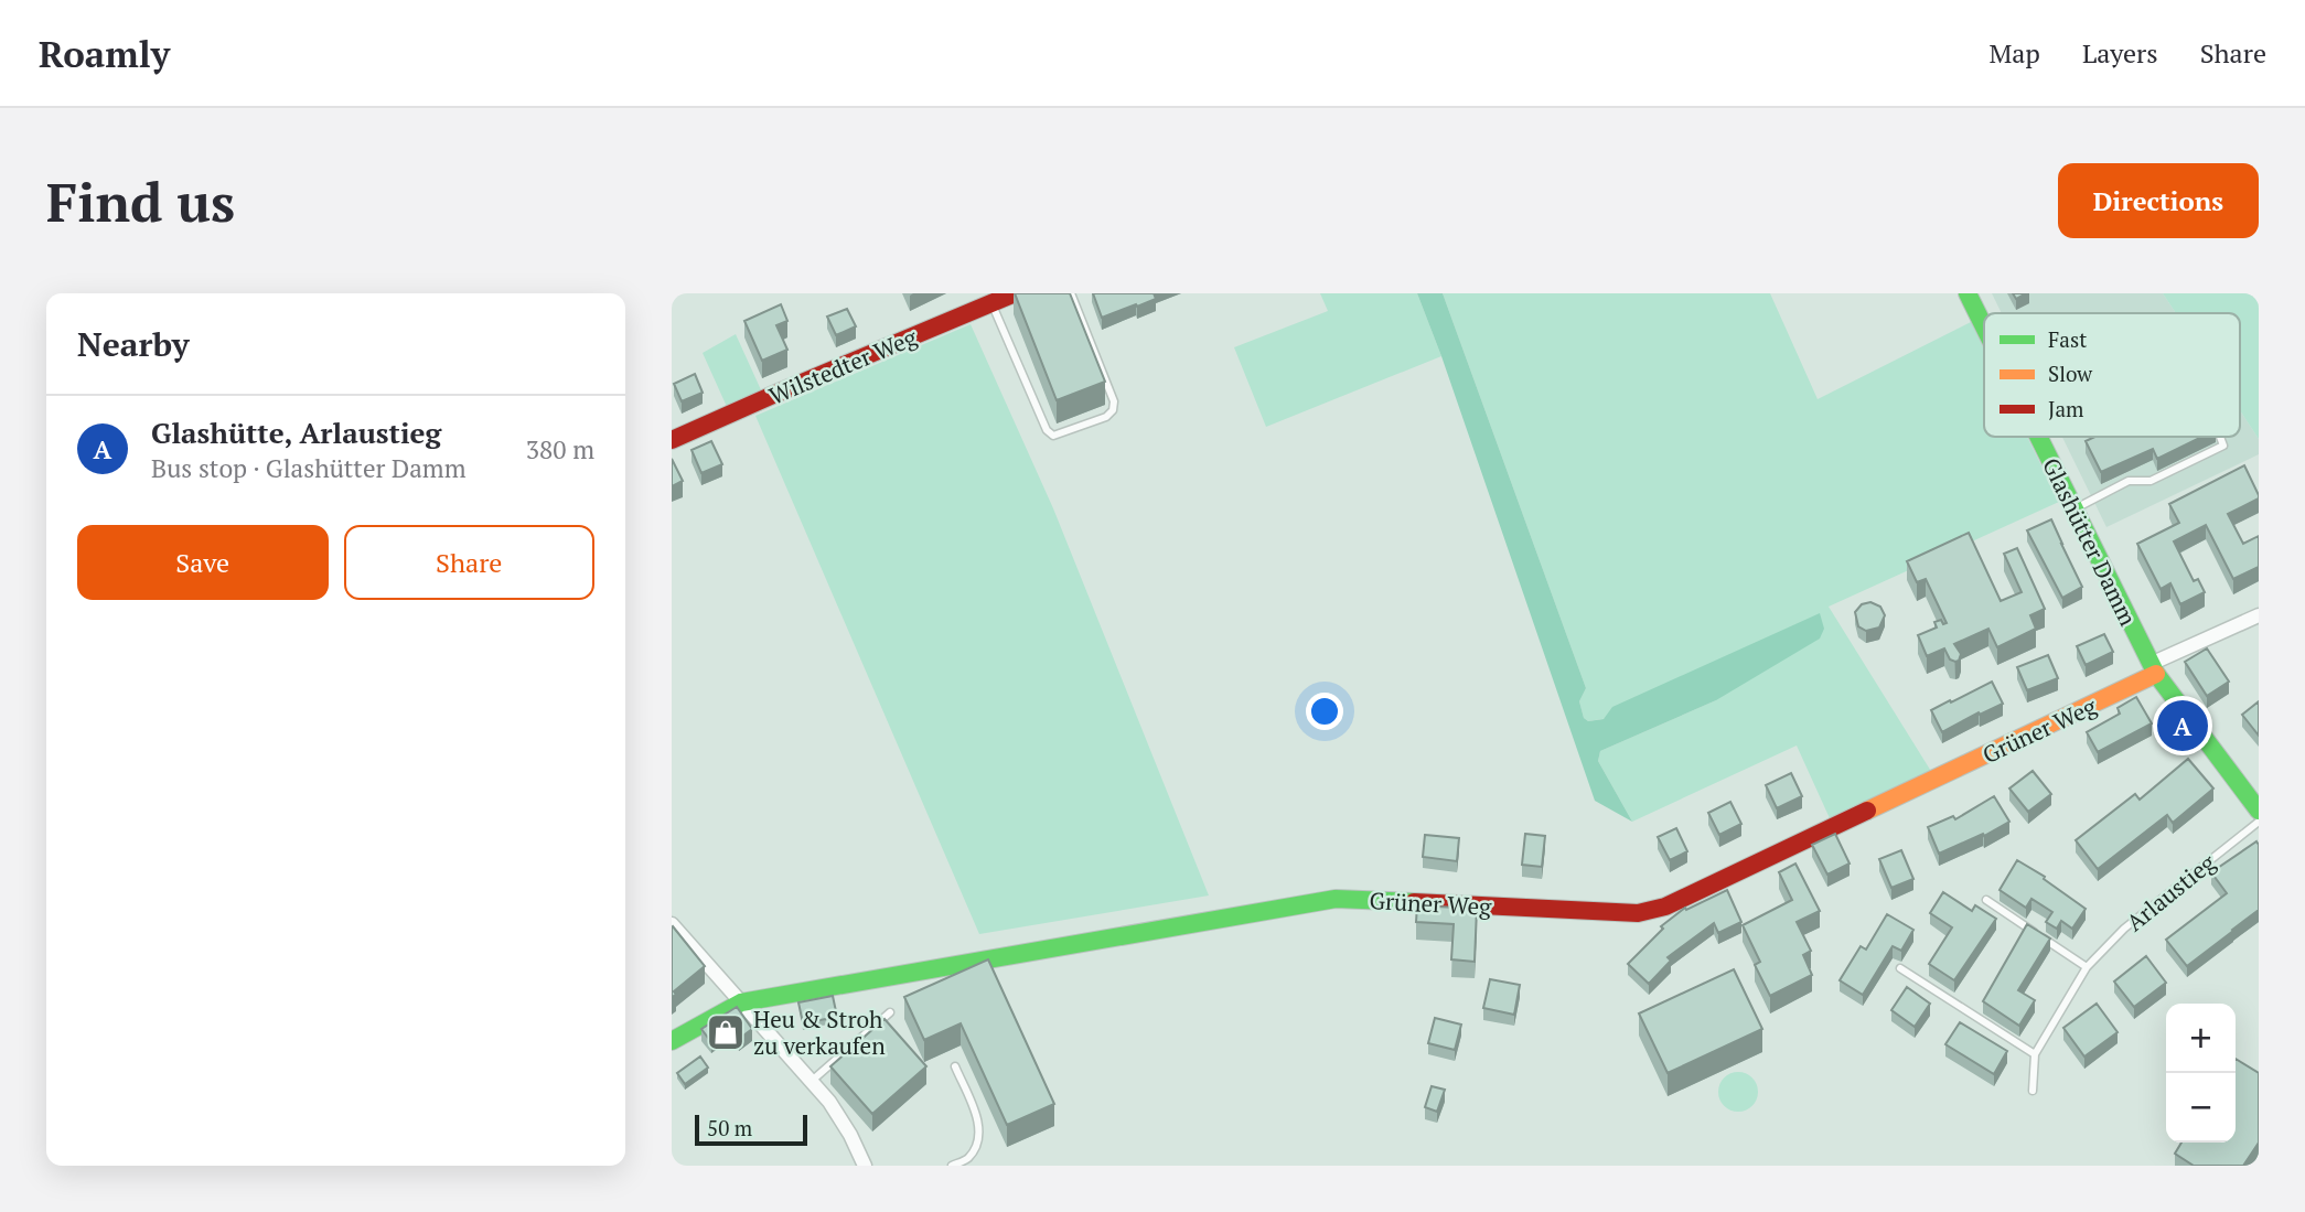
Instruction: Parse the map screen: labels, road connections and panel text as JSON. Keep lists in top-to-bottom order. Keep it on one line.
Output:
{"streets":{"street":["Wilstedter Weg","Glashütter Damm","Grüner Weg"],"lane":["Arlaustieg"]},"crossings":[["Glashütter Damm","Grüner Weg"]],"places":{"shop":["Heu & Stroh zu verkaufen"]},"legend":["Fast","Slow","Jam"],"scale_bar":"50 m","page":{"header":"Roamly","nav":["Map","Layers","Share"],"buttons":["Directions",["Save","Share"]],"title":"Find us","heading":"Nearby","list":[{"mark":"A","name":"Glashütte, Arlaustieg","note":"Bus stop · Glashütter Damm","value":"380 m"}],"pins":"A","map_buttons":["+","−"],"scale":"50 m"}}
